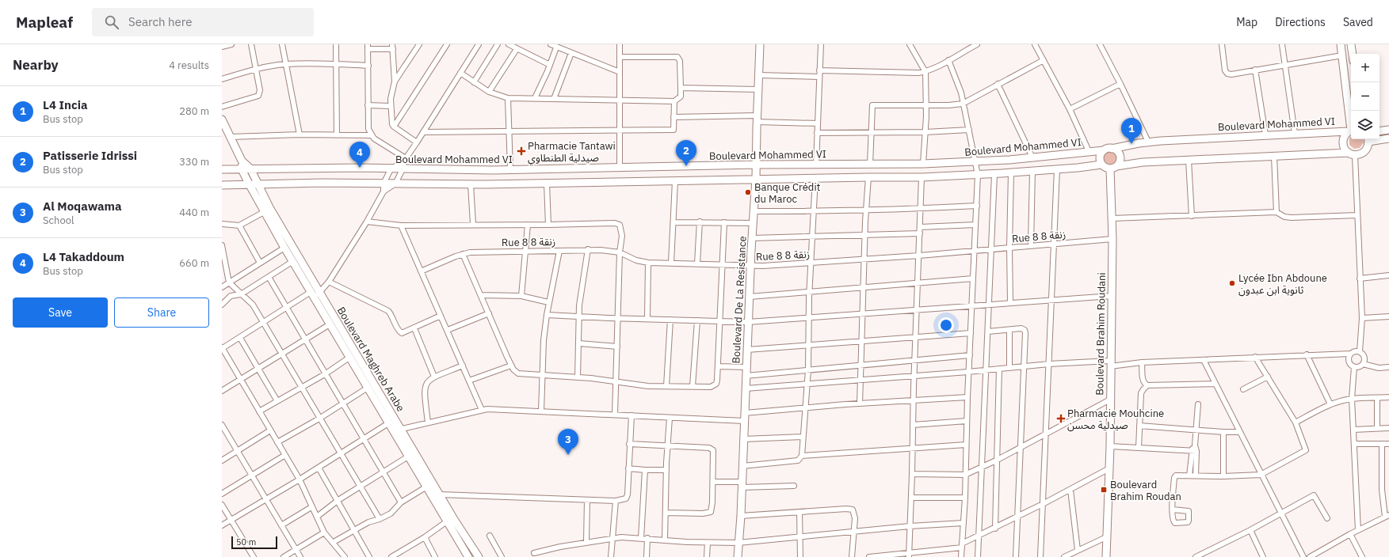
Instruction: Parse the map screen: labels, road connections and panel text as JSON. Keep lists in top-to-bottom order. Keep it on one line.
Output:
{"streets":{"main road":["Boulevard Mohammed VI","Boulevard De La Resistance","Boulevard Brahim Roudani","Boulevard Maghreb Arabe"],"street":["Rue 8 8 زنقة"]},"crossings":[["Boulevard Mohammed VI","Boulevard De La Resistance"],["Boulevard Mohammed VI","Boulevard Brahim Roudani"],["Boulevard Mohammed VI","Boulevard Maghreb Arabe"],["Rue 8 8 زنقة","Boulevard De La Resistance"],["Rue 8 8 زنقة","Boulevard Brahim Roudani"]],"places":{"health":["Pharmacie Tantawi صيدلية الطنطاوي","Pharmacie Mouhcine صيدلية محسن"],"other":["Banque Crédit du Maroc","Lycée Ibn Abdoune ثانوية ابن عبدون"],"transit":["Boulevard Brahim Roudan"]},"scale_bar":"50 m","page":{"header":"Mapleaf","search":"Search here","nav":["Map","Directions","Saved"],"heading":["Nearby","4 results"],"map_buttons":["+","−"],"list":[{"mark":"1","name":"L4 Incia","note":"Bus stop","value":"280 m"},{"mark":"2","name":"Patisserie Idrissi","note":"Bus stop","value":"330 m"},{"mark":"3","name":"Al Moqawama","note":"School","value":"440 m"},{"mark":"4","name":"L4 Takaddoum","note":"Bus stop","value":"660 m"}],"pins":["1","2","4","3"],"buttons":["Save","Share"],"scale":"50 m"}}
